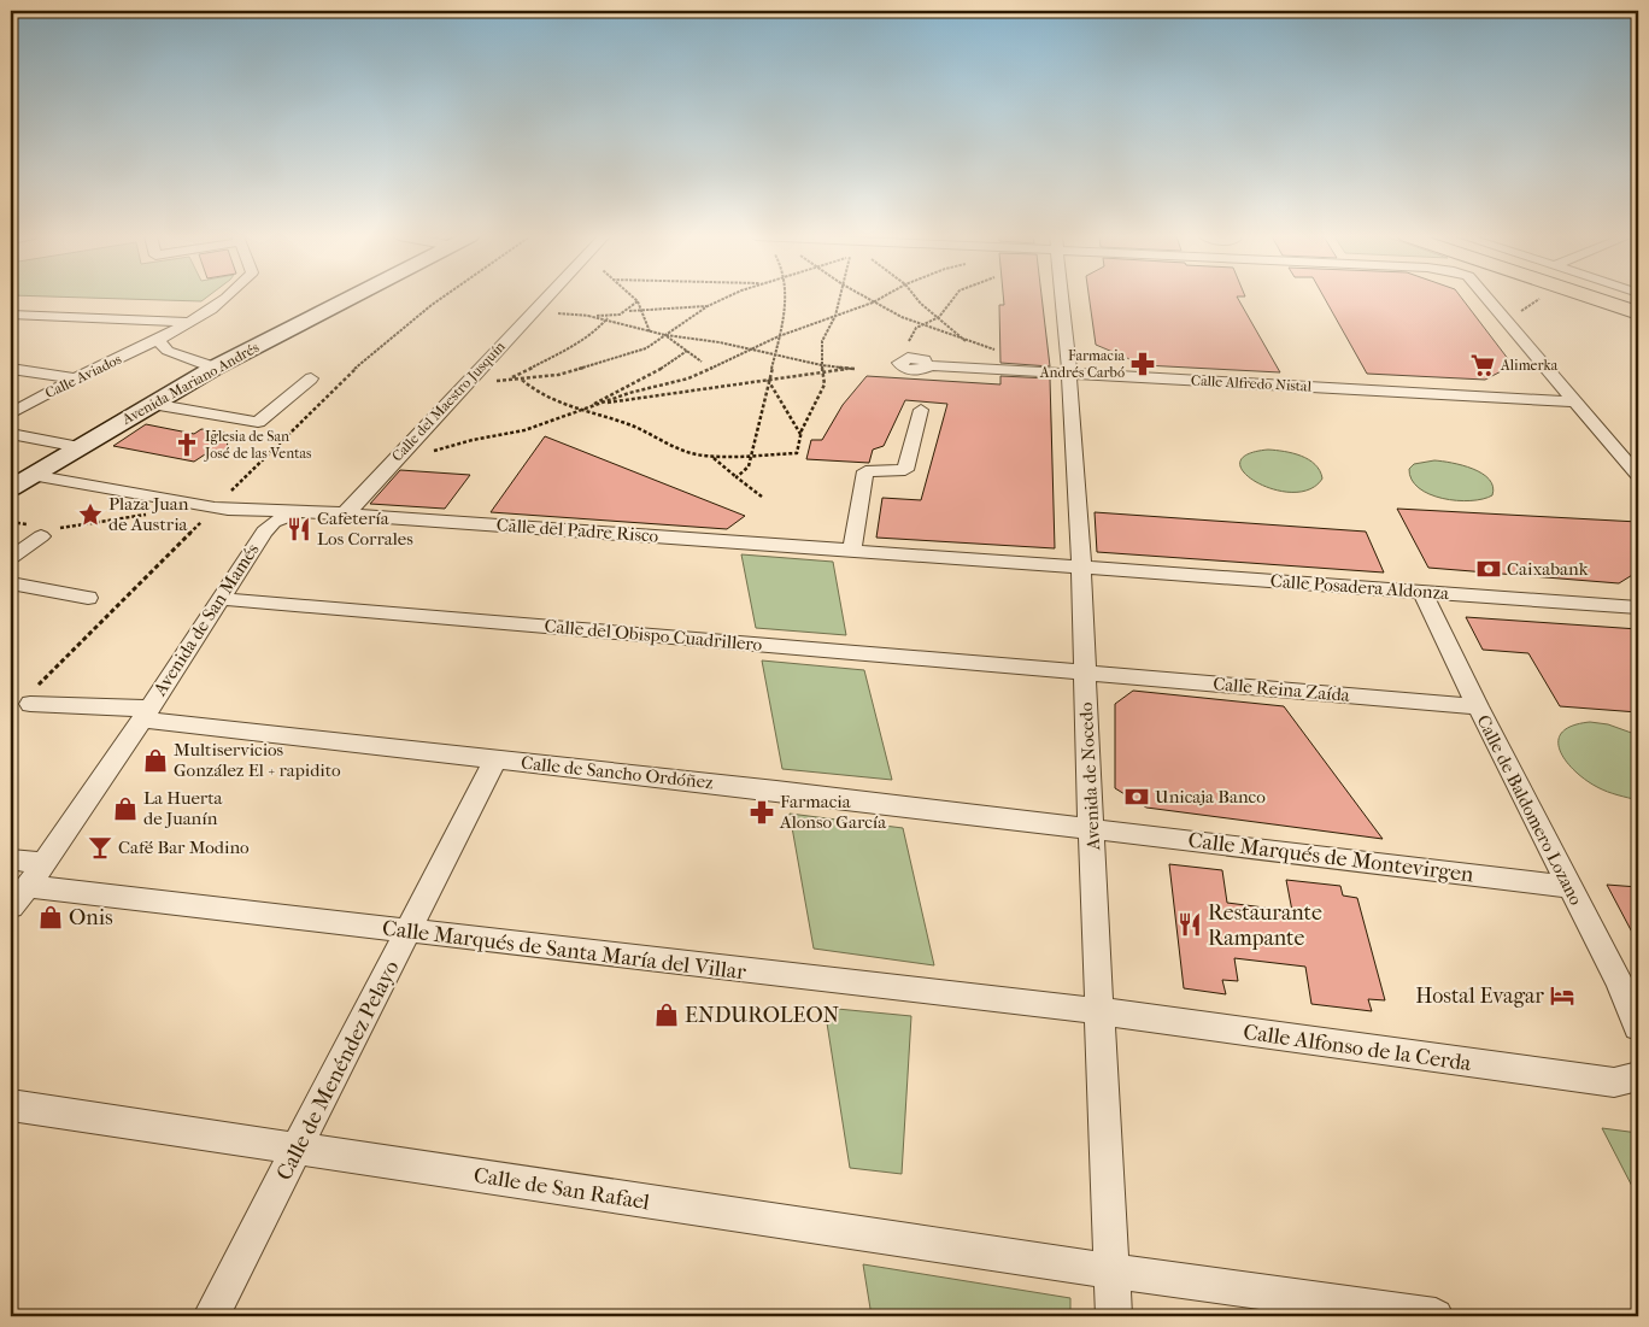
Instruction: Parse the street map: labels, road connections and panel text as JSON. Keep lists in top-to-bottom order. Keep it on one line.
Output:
{"streets":{"main road":["Avenida Mariano Andrés"],"street":["Calle Aviados","Calle Alfredo Nistal","Calle del Maestro Jusquín","Calle del Padre Risco","Calle Posadera Aldonza","Avenida de San Mamés","Calle del Obispo Cuadrillero","Calle Reina Zaída","Calle de Sancho Ordóñez","Avenida de Nocedo","Calle de Baldomero Lozano","Calle Marqués de Montevirgen","Calle Marqués de Santa María del Villar","Calle Alfonso de la Cerda","Calle de Menéndez Pelayo","Calle de San Rafael"]},"crossings":[["Calle Alfredo Nistal","Avenida de Nocedo"],["Calle del Maestro Jusquín","Calle del Padre Risco"],["Calle del Padre Risco","Calle Posadera Aldonza"],["Calle del Padre Risco","Avenida de San Mamés"],["Calle del Padre Risco","Avenida de Nocedo"],["Calle Posadera Aldonza","Avenida de Nocedo"],["Calle Posadera Aldonza","Calle de Baldomero Lozano"],["Avenida de San Mamés","Calle del Obispo Cuadrillero"],["Avenida de San Mamés","Calle de Sancho Ordóñez"],["Avenida de San Mamés","Calle Marqués de Santa María del Villar"],["Calle del Obispo Cuadrillero","Calle Reina Zaída"],["Calle del Obispo Cuadrillero","Avenida de Nocedo"],["Calle Reina Zaída","Avenida de Nocedo"],["Calle Reina Zaída","Calle de Baldomero Lozano"],["Calle de Sancho Ordóñez","Avenida de Nocedo"],["Calle de Sancho Ordóñez","Calle Marqués de Montevirgen"],["Calle de Sancho Ordóñez","Calle de Menéndez Pelayo"],["Avenida de Nocedo","Calle Marqués de Montevirgen"],["Avenida de Nocedo","Calle Marqués de Santa María del Villar"],["Avenida de Nocedo","Calle Alfonso de la Cerda"],["Avenida de Nocedo","Calle de San Rafael"],["Calle de Baldomero Lozano","Calle Marqués de Montevirgen"],["Calle Marqués de Santa María del Villar","Calle Alfonso de la Cerda"],["Calle Marqués de Santa María del Villar","Calle de Menéndez Pelayo"],["Calle de Menéndez Pelayo","Calle de San Rafael"]],"places":{"pharmacy":["Farmacia Andrés Carbó","Farmacia Alonso García"],"supermarket":["Alimerka"],"church":["Iglesia de San José de las Ventas"],"place":["Plaza Juan de Austria"],"restaurant":["Cafetería Los Corrales","Restaurante Rampante"],"bank":["Caixabank","Unicaja Banco"],"shop":["Multiservicios González El + rapidito","La Huerta de Juanín","Onis","ENDUROLEON"],"bar":["Café Bar Modino"],"hotel":["Hostal Evagar"]}}
